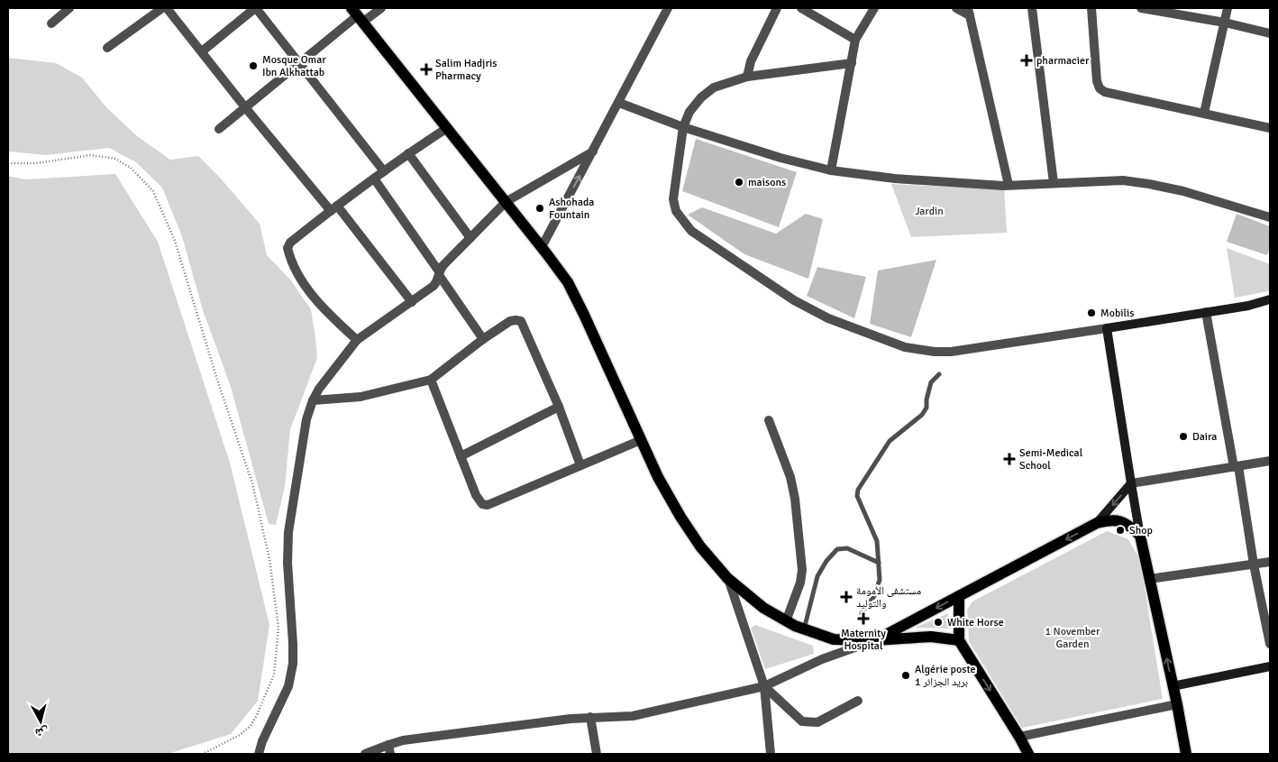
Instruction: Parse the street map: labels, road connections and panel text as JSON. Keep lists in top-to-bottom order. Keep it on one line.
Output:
{"parks":["Jardin","1 November Garden"],"places":{"health":["pharmacier","Salim Hadjris Pharmacy","Semi-Medical School","مستشفى الأمومة والتوليد","Maternity Hospital"],"other":["Mosque Omar Ibn Alkhattab","maisons","Ashohada Fountain","Mobilis","Daira","Shop","White Horse","Algérie poste 1 بريد الجزائر"]},"north":"bottom"}
